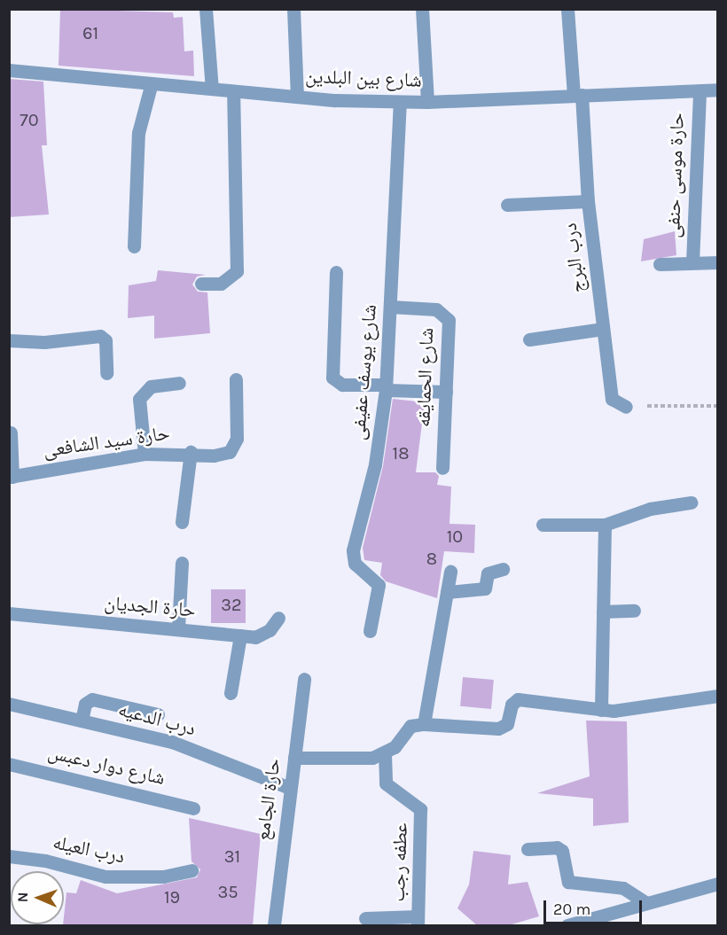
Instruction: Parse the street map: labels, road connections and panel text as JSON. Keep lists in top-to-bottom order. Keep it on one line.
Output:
{"streets":{"street":["شارع بين البلدين","حارة موسى حنفى","درب البرج","شارع يوسف عفيفى","شارع الحمايقه","حارة سيد الشافعى","حارة الجديان","درب الدعيه","شارع دوار دعبس","حارة الجامع","درب العيله","عطفه رجب"]},"crossings":[["شارع بين البلدين","حارة موسى حنفى"],["شارع بين البلدين","درب البرج"],["شارع بين البلدين","شارع يوسف عفيفى"],["شارع يوسف عفيفى","شارع الحمايقه"],["درب الدعيه","حارة الجامع"]],"house_numbers":["61","70","18","10","8","32","31","35","19"],"scale_bar":"20 m","north":"left"}
